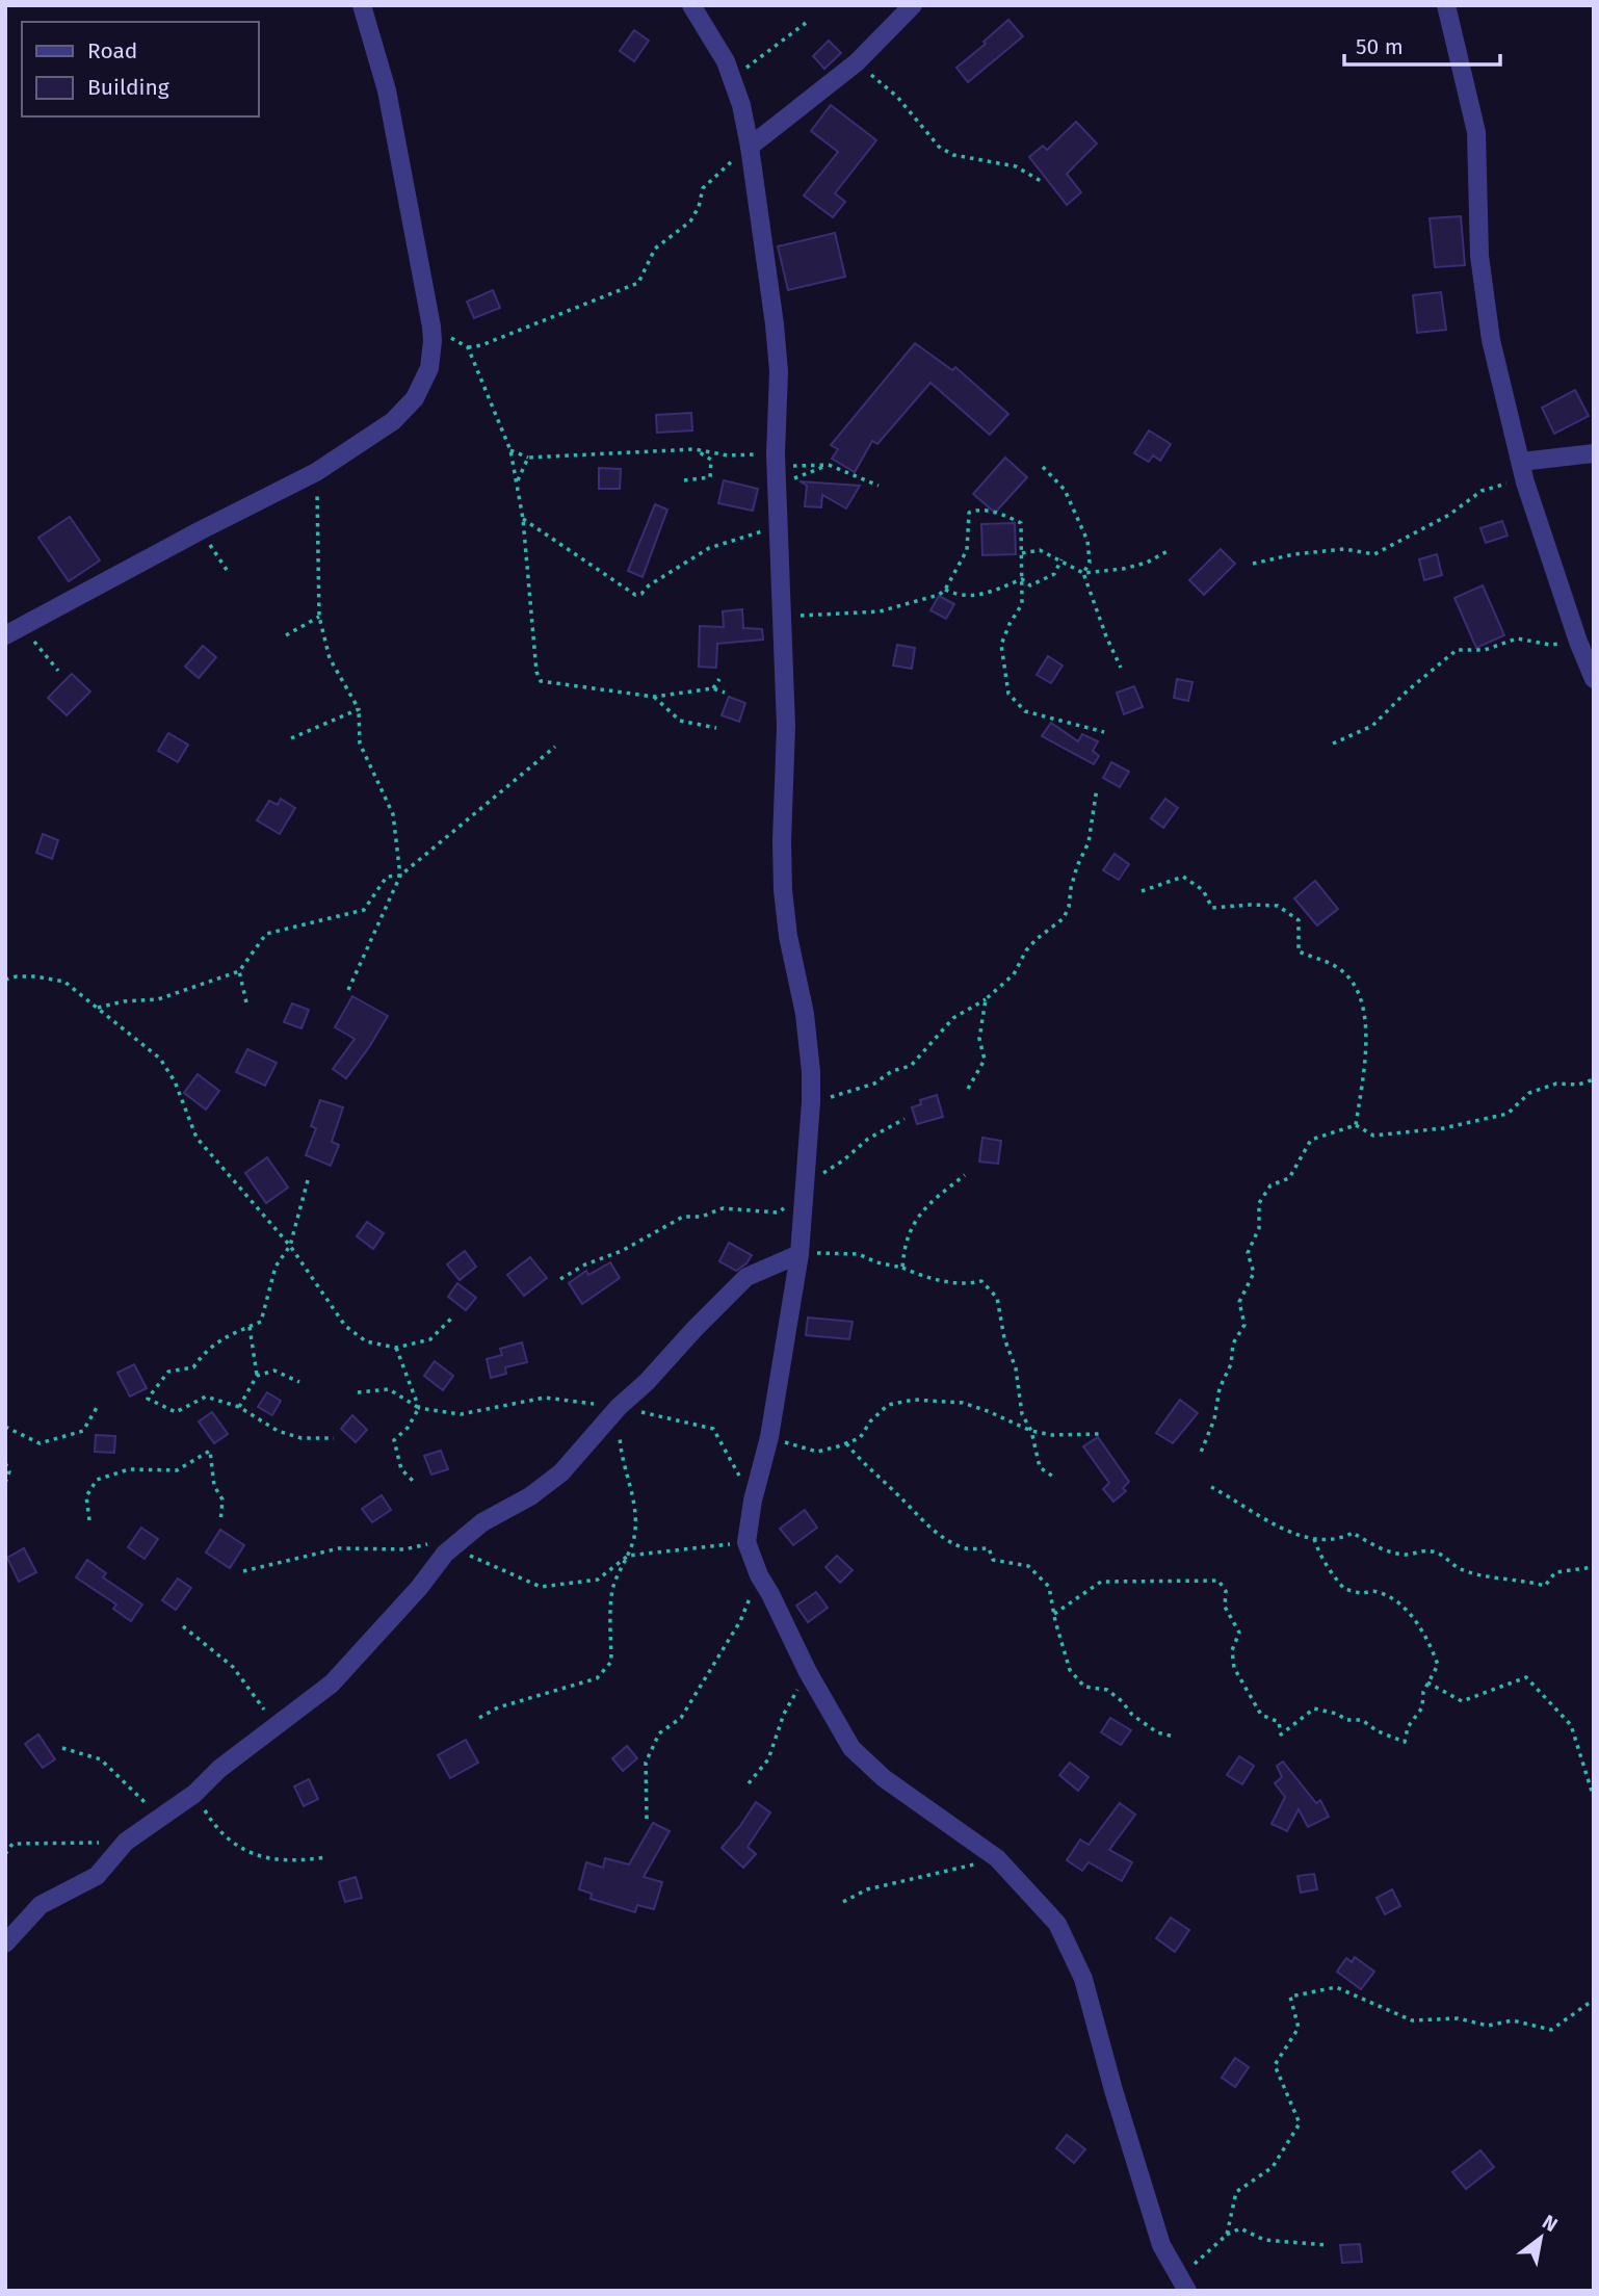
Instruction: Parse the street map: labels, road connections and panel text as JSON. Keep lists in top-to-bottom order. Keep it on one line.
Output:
{"legend":["Road","Building"],"scale_bar":"50 m","north":"top right"}
